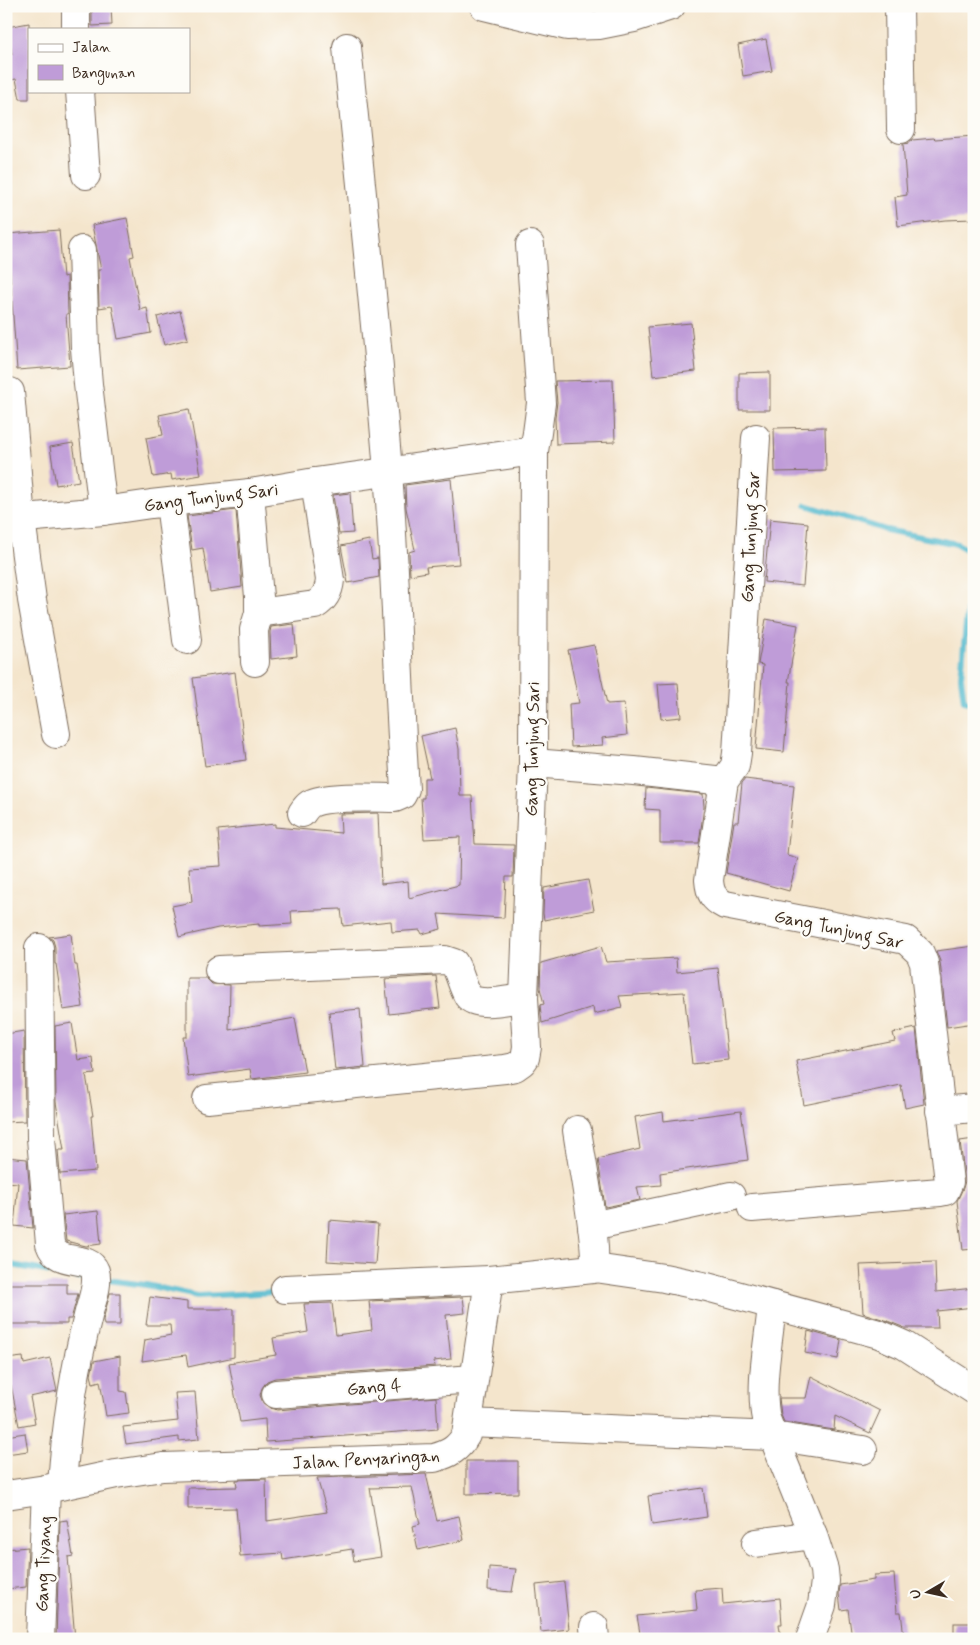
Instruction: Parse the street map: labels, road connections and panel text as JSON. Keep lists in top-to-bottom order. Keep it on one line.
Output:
{"streets":{"street":["Gang Tunjung Sari","Gang Tunjung Sar","Gang 4","Jalan Penyaringan","Gang Tiyang"]},"crossings":[["Gang 4","Jalan Penyaringan"],["Jalan Penyaringan","Gang Tiyang"]],"legend":["Jalan","Bangunan"],"north":"left"}
